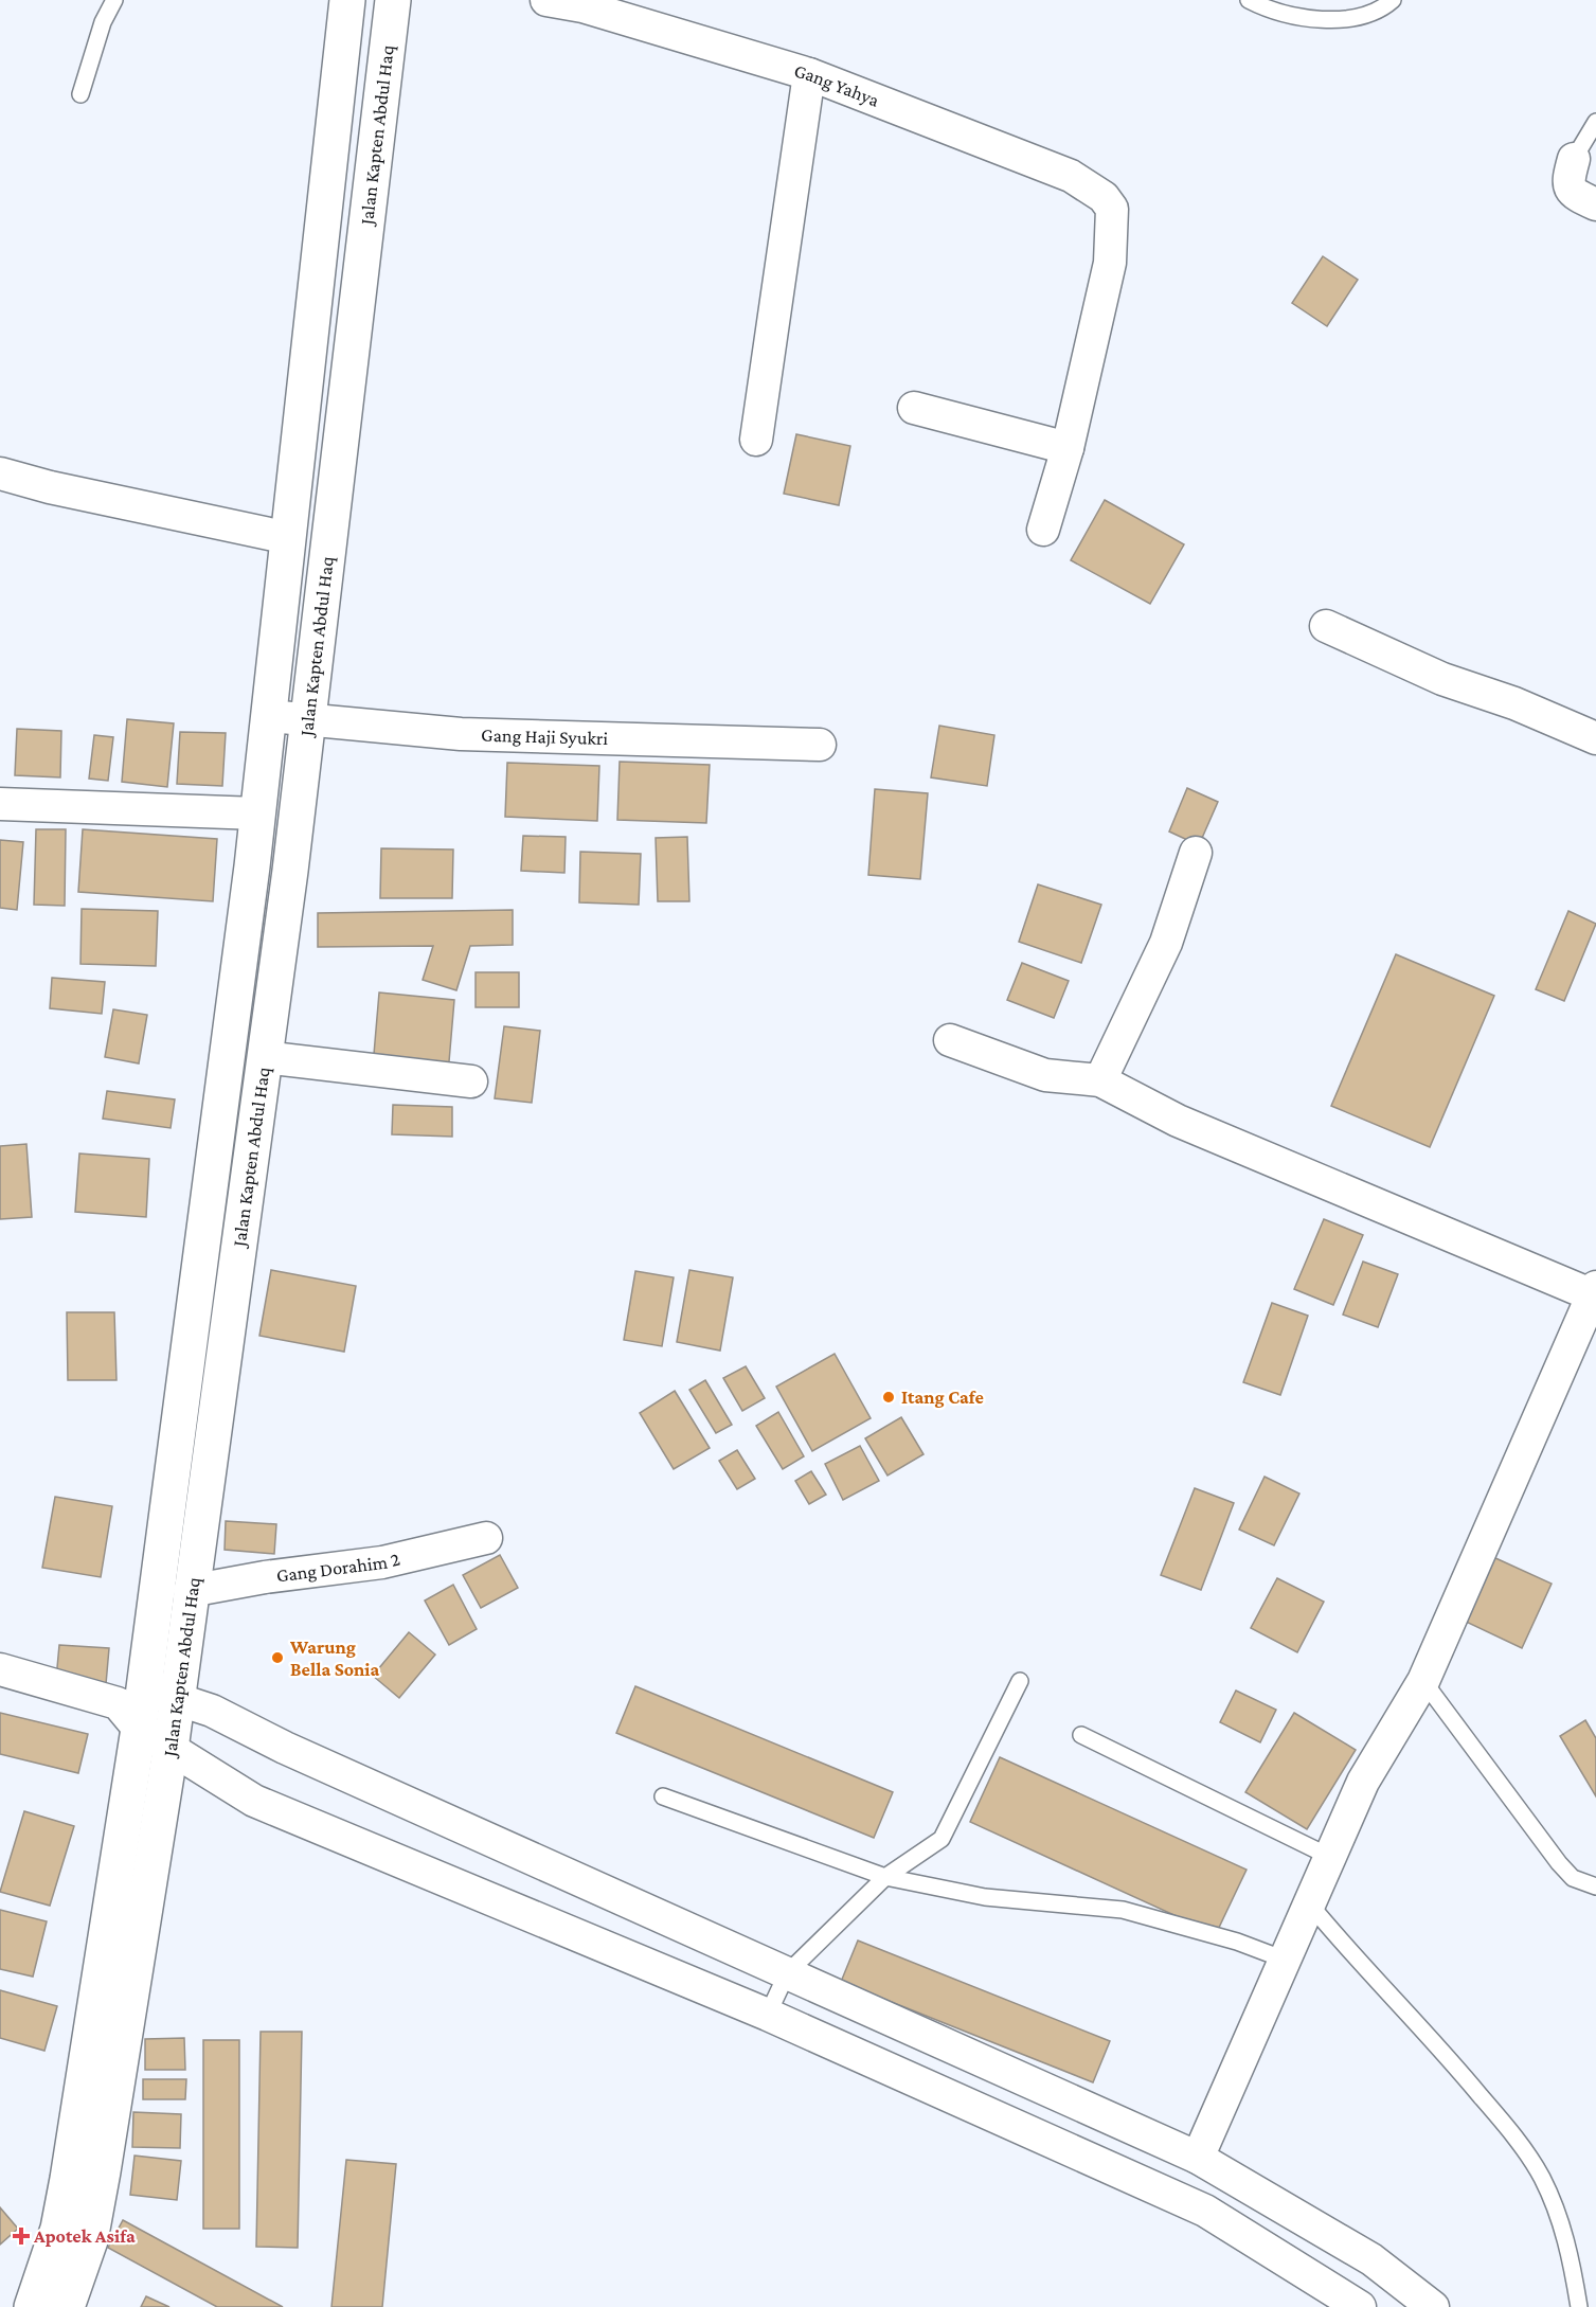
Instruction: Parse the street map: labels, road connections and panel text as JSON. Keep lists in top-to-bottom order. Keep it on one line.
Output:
{"streets":{"street":["Gang Yahya","Jalan Kapten Abdul Haq","Gang Haji Syukri","Gang Dorahim 2"]},"crossings":[["Jalan Kapten Abdul Haq","Gang Haji Syukri"],["Jalan Kapten Abdul Haq","Gang Dorahim 2"]],"places":{"other":["Itang Cafe","Warung Bella Sonia"],"health":["Apotek Asifa"]}}
